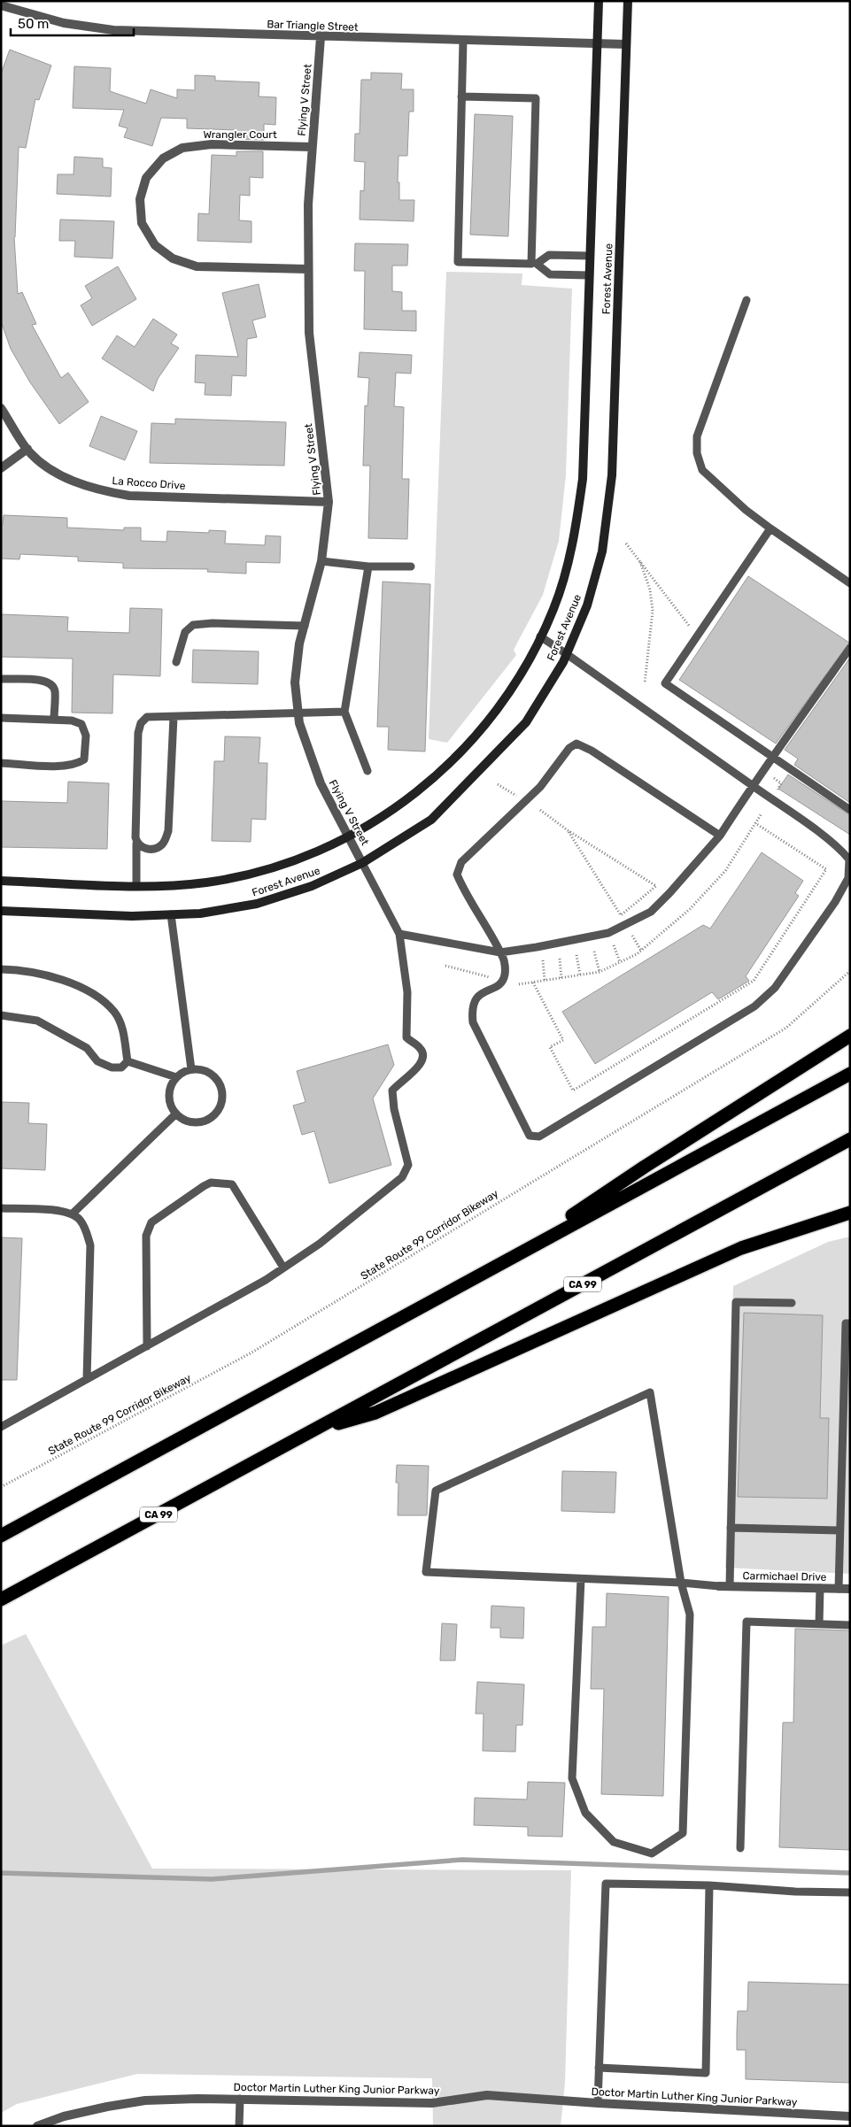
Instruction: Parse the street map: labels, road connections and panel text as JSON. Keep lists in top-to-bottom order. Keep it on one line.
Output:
{"streets":{"highway":["CA 99"],"street":["Bar Triangle Street","Flying V Street","Wrangler Court","Forest Avenue","La Rocco Drive","Carmichael Drive","Doctor Martin Luther King Junior Parkway"],"path":["State Route 99 Corridor Bikeway"]},"crossings":[["Bar Triangle Street","Flying V Street"],["Bar Triangle Street","Forest Avenue"],["Flying V Street","Wrangler Court"],["Flying V Street","Forest Avenue"],["Flying V Street","La Rocco Drive"]],"scale_bar":"50 m"}
